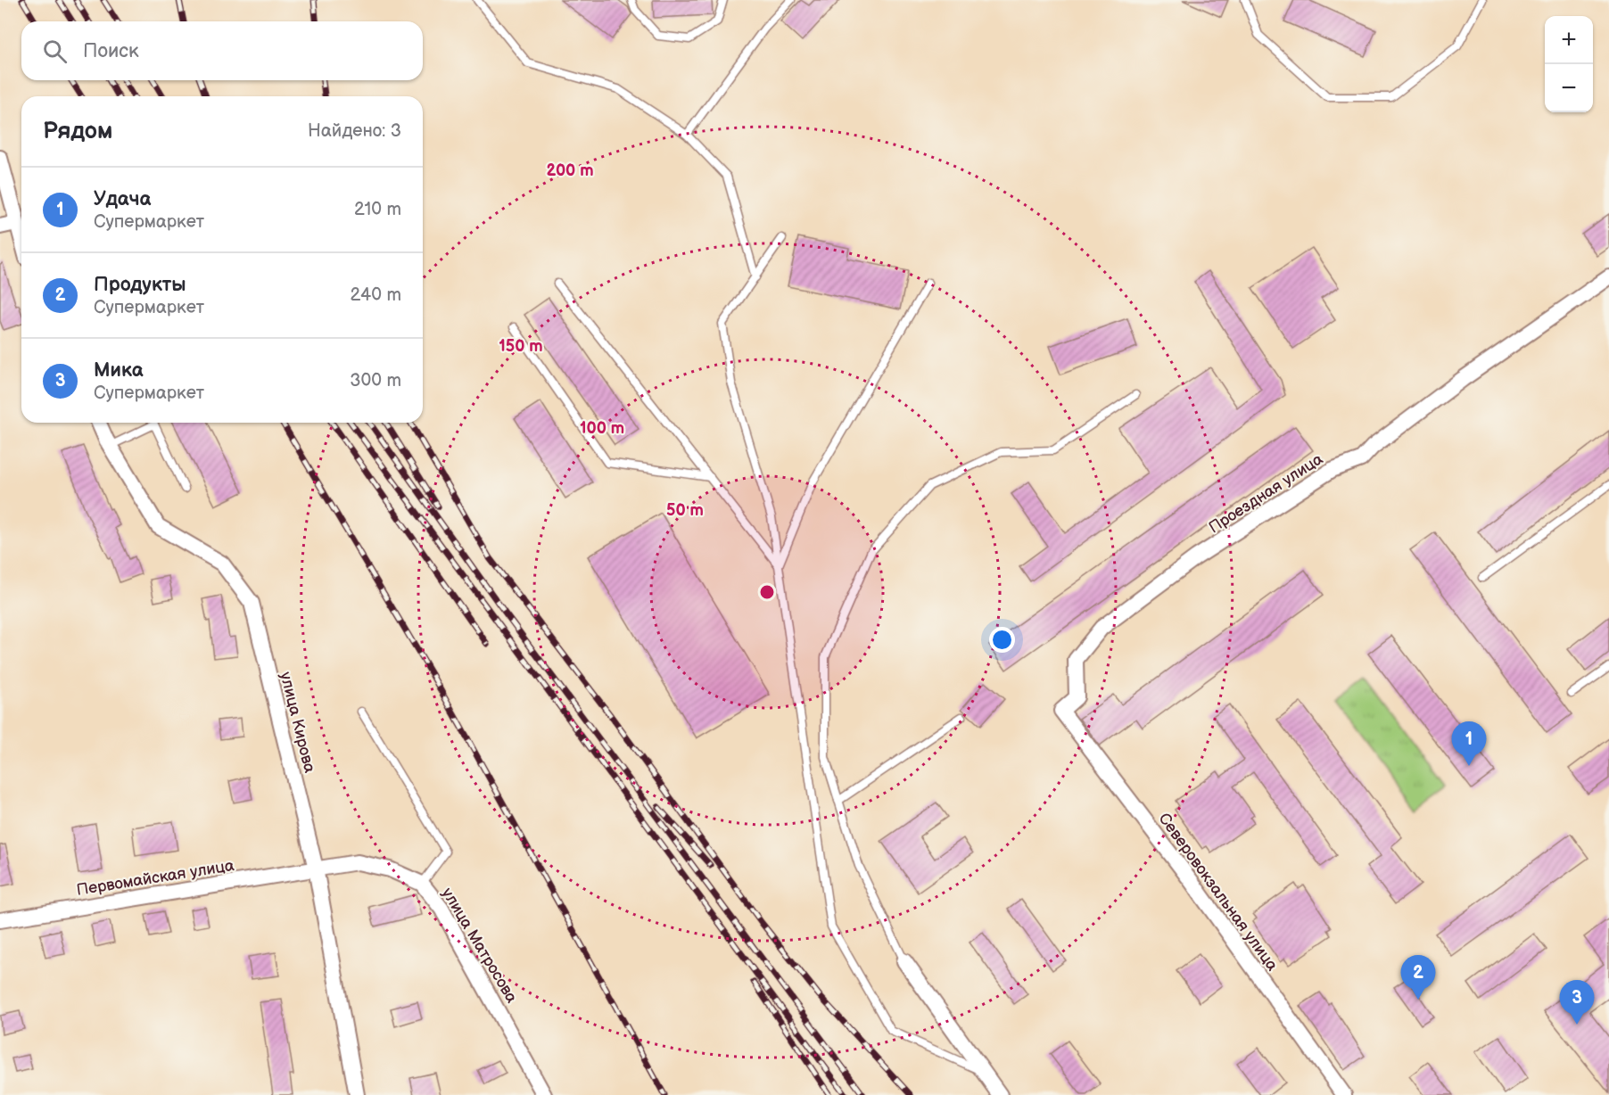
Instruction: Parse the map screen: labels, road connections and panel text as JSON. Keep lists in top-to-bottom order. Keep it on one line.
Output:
{"streets":{"street":["Проездная улица","улица Кирова","Первомайская улица","Северовокзальная улица","улица Матросова"]},"crossings":[["Проездная улица","Северовокзальная улица"],["улица Кирова","Первомайская улица"],["улица Кирова","улица Матросова"],["Первомайская улица","улица Матросова"]],"page":{"map_buttons":["+","−"],"search":"Поиск","heading":["Рядом","Найдено: 3"],"list":[{"mark":"1","name":"Удача","note":"Супермаркет","value":"210 m"},{"mark":"2","name":"Продукты","note":"Супермаркет","value":"240 m"},{"mark":"3","name":"Мика","note":"Супермаркет","value":"300 m"}],"pins":["1","2","3"]},"rings":["200 m","150 m","100 m","50 m"]}
